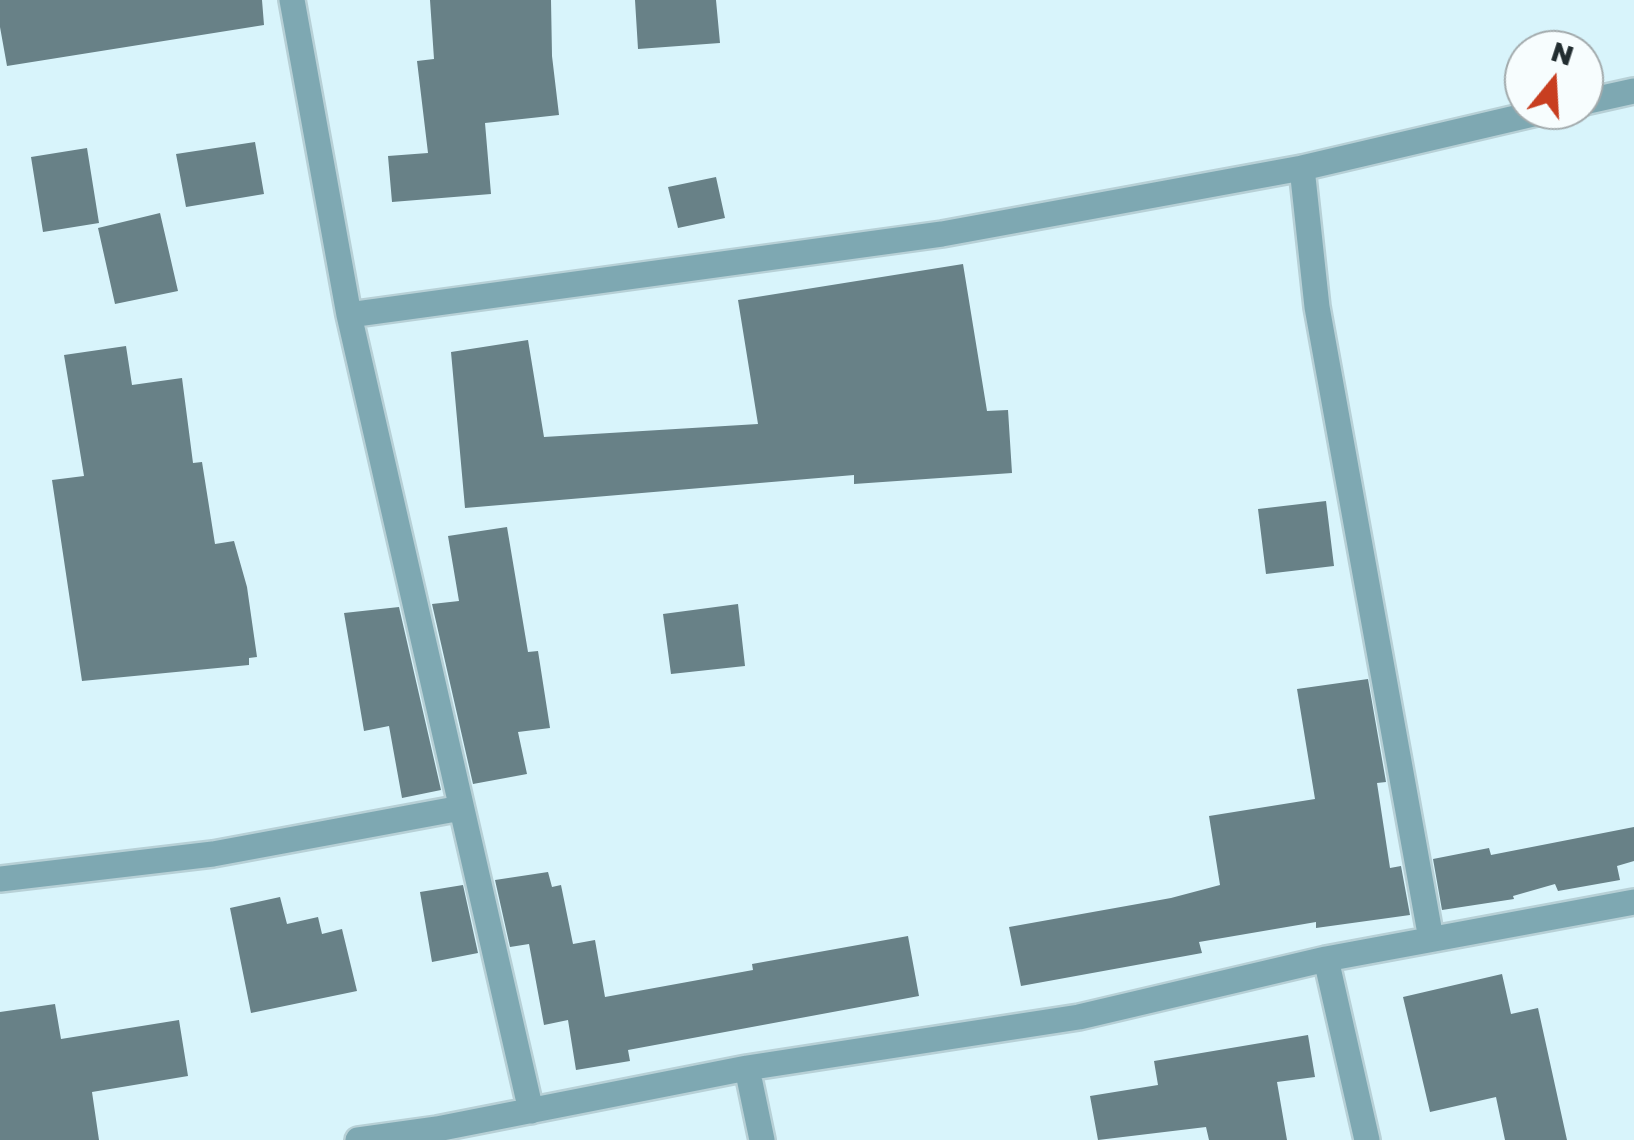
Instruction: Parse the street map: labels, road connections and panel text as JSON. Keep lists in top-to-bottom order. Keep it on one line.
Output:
{"north":"top"}
